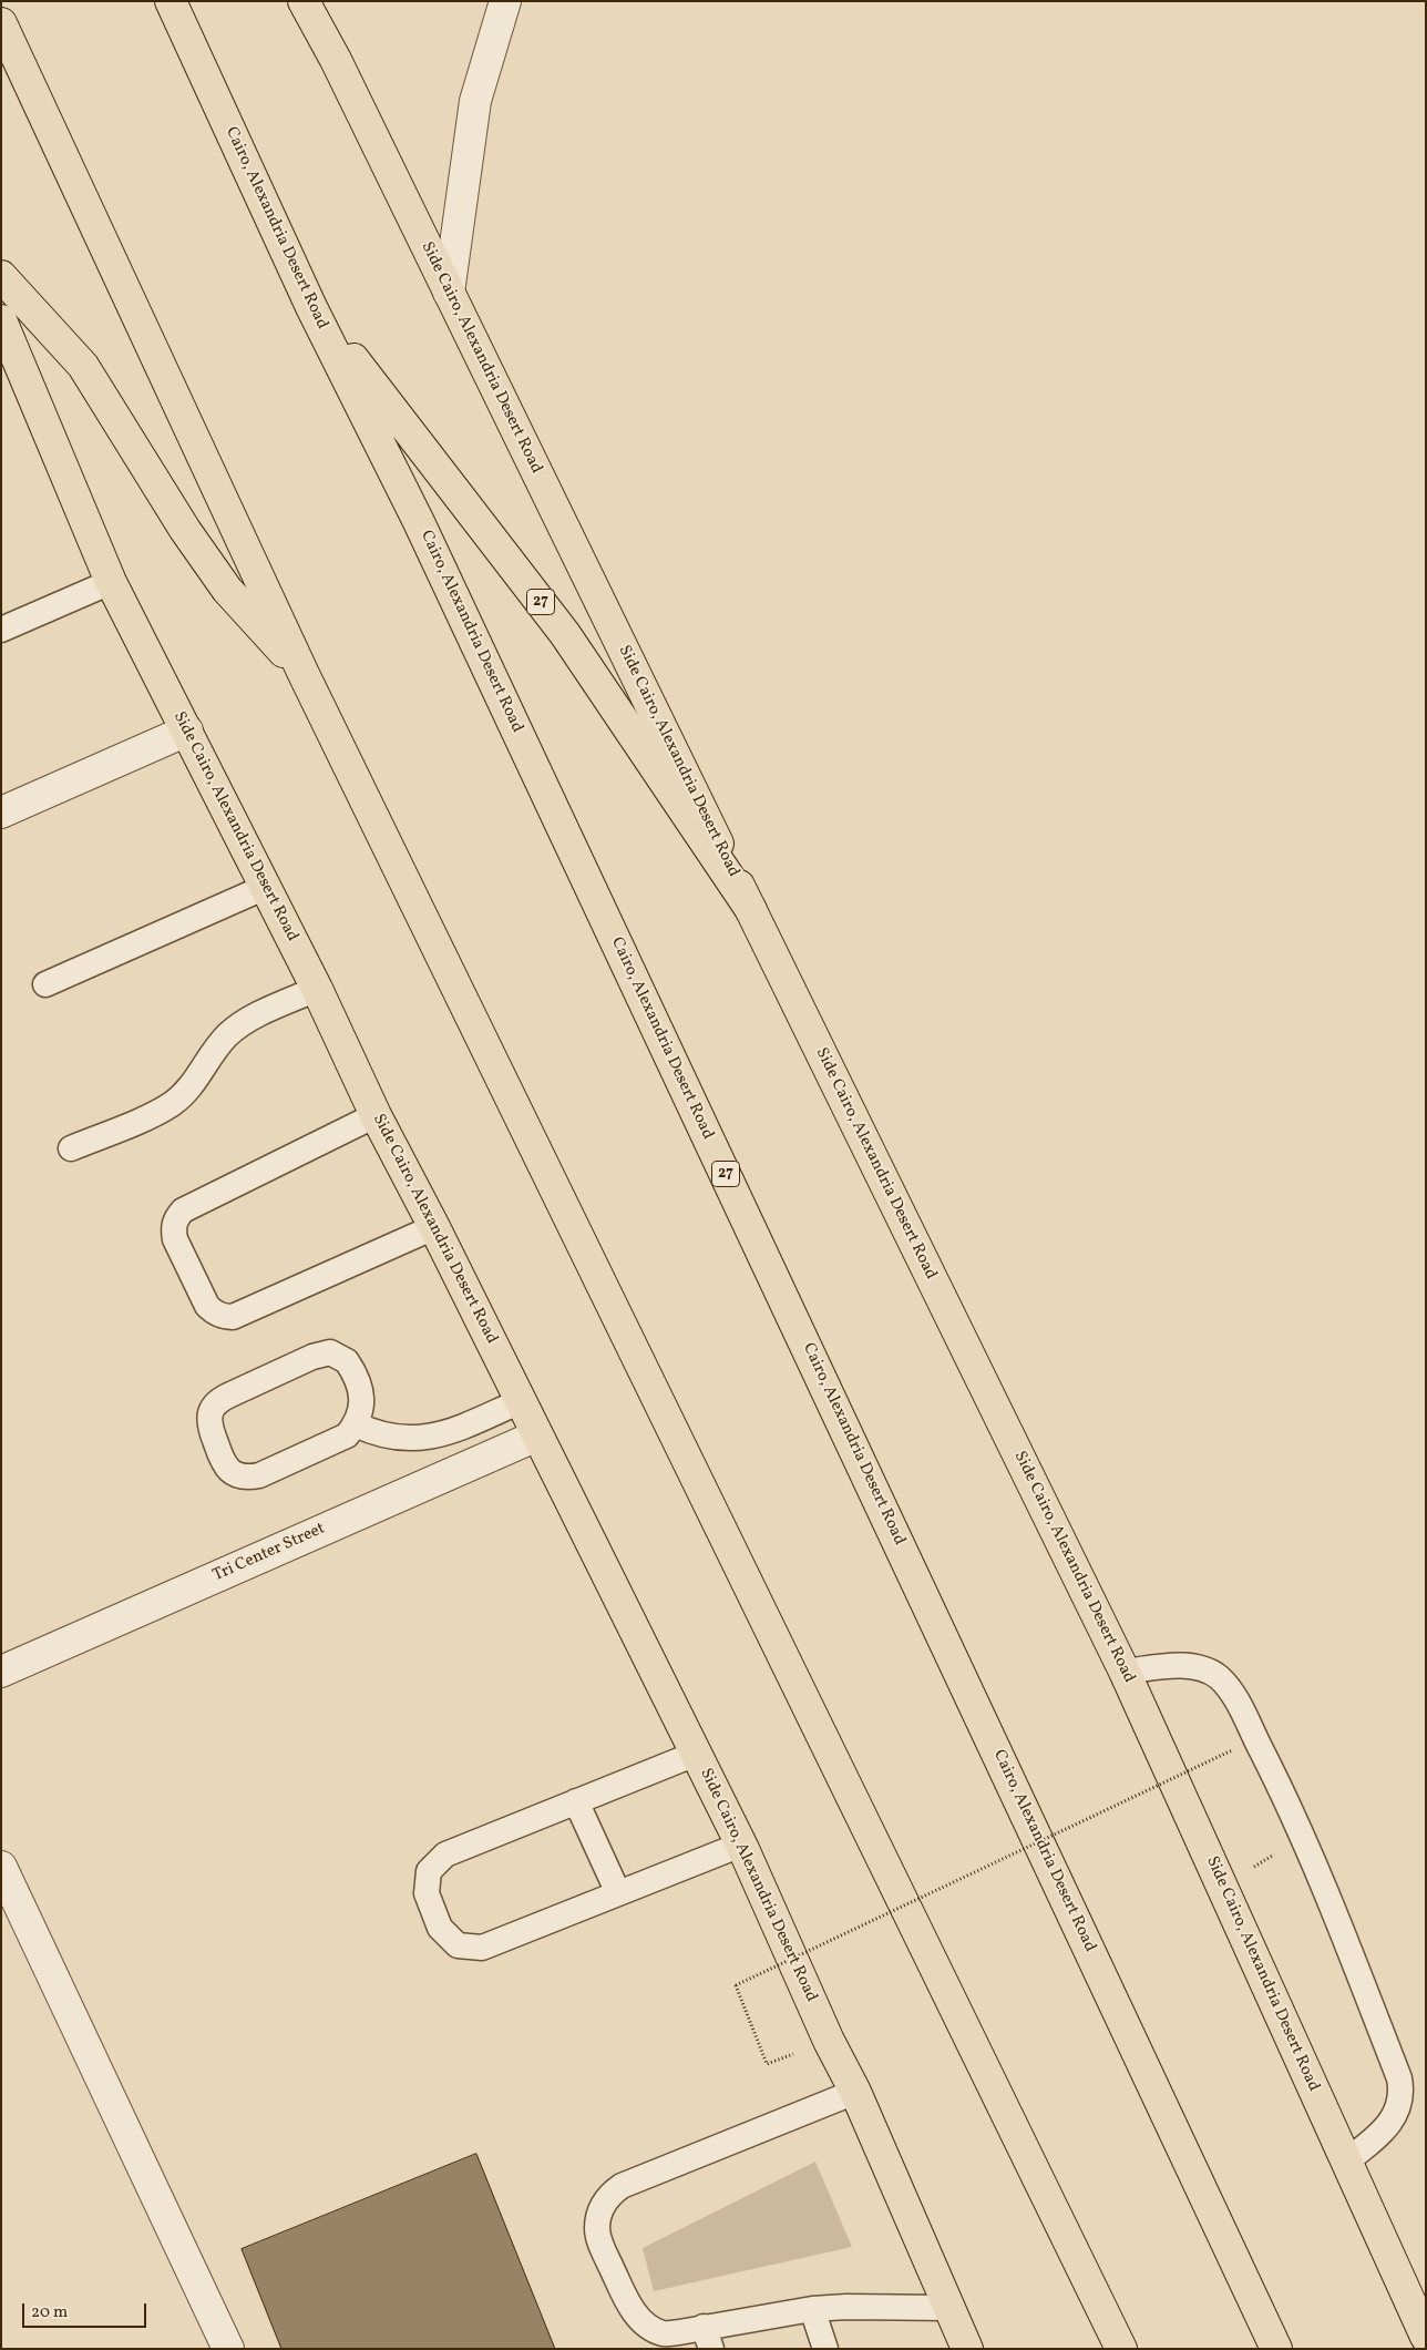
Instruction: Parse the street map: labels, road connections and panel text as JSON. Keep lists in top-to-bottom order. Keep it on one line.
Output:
{"streets":{"main road":["Cairo, Alexandria Desert Road","Side Cairo, Alexandria Desert Road","27"],"street":["Tri Center Street"]},"crossings":[["Cairo, Alexandria Desert Road","27"],["Side Cairo, Alexandria Desert Road","27"],["Side Cairo, Alexandria Desert Road","Tri Center Street"]],"scale_bar":"20 m"}
